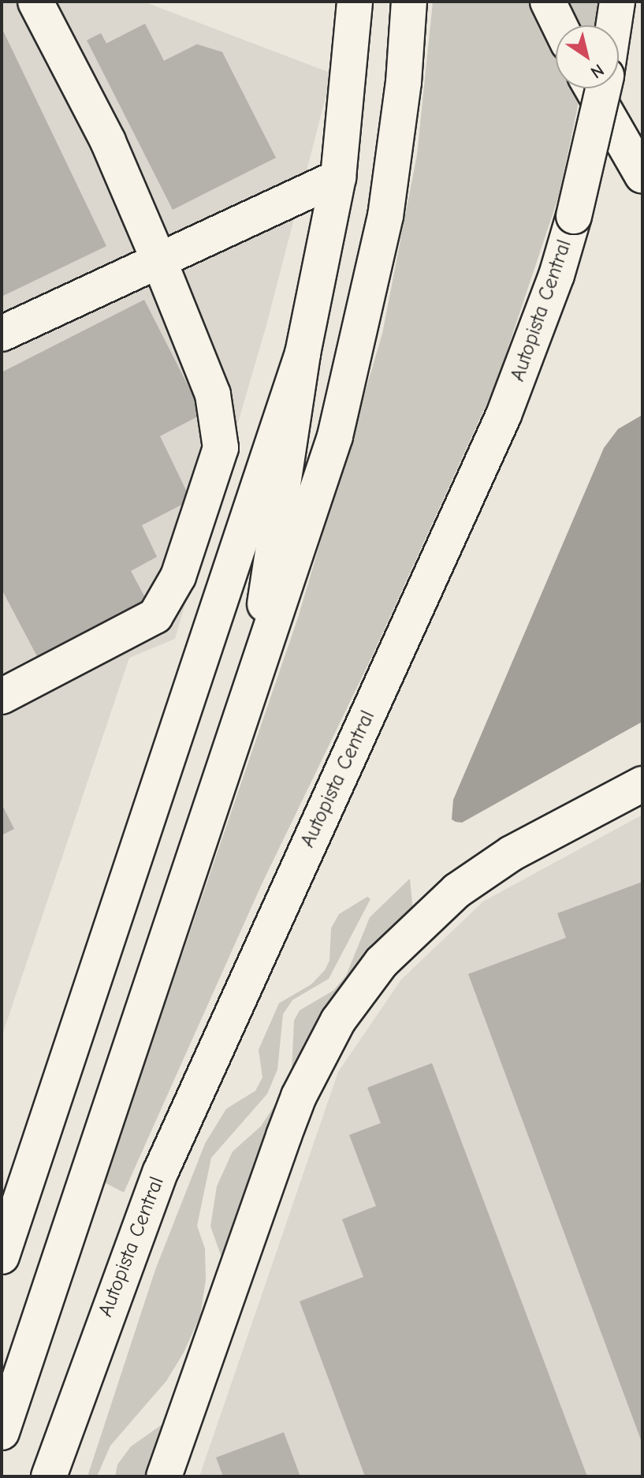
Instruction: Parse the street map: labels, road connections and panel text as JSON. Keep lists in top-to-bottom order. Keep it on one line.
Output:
{"streets":{"main road":["Autopista Central"]},"north":"bottom right"}
